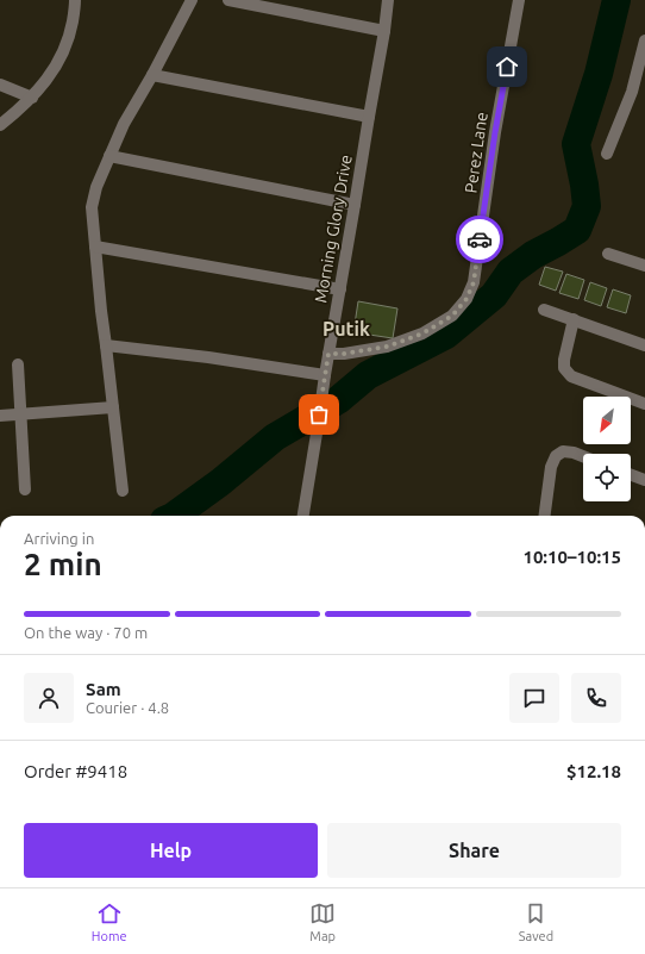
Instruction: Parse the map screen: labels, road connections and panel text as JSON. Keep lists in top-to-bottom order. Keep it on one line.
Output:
{"streets":{"street":["Perez Lane","Morning Glory Drive"]},"crossings":[["Perez Lane","Morning Glory Drive"]],"districts":["Putik"],"north":"bottom left","page":{"heading":["2 min","Arriving in","10:10–10:15"],"panel":["Sam","Courier · 4.8","Order #9418","$12.18"],"bar":"On the way · 70 m","buttons":["Help","Share"],"tabs":["Home","Map","Saved"]}}
